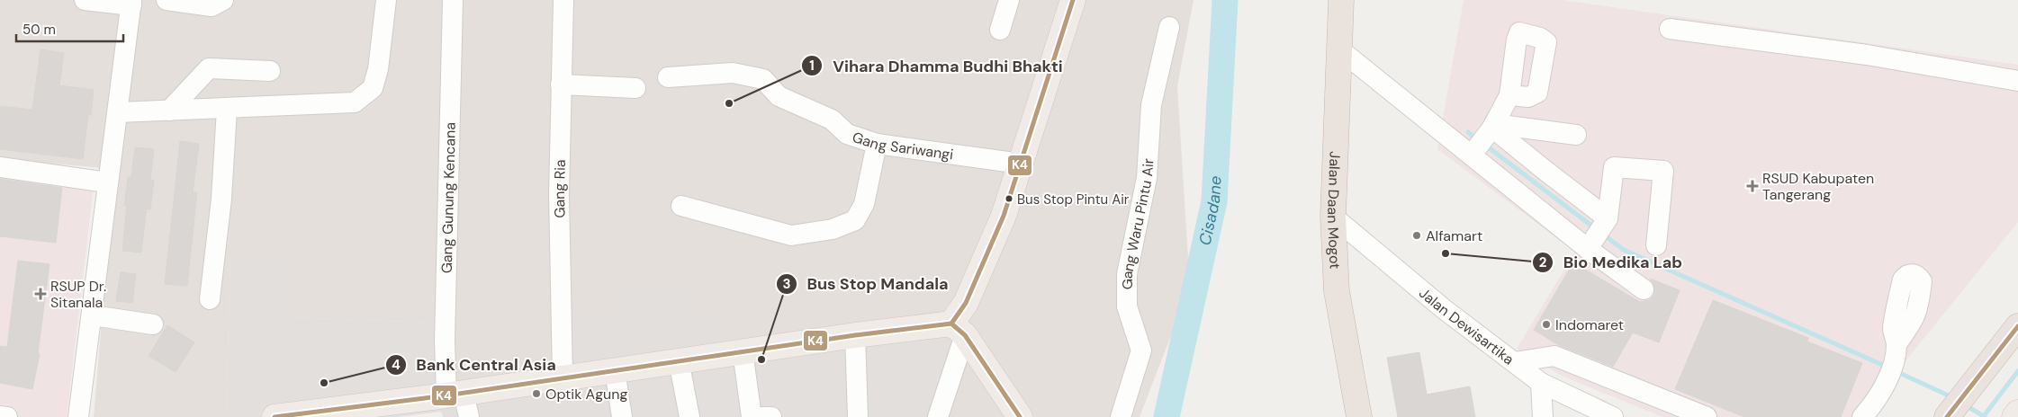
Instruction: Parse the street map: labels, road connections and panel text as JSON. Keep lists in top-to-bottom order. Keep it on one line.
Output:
{"streets":{"highway":["Jalan Daan Mogot"],"street":["Gang Sariwangi","Gang Ria","Gang Gunung Kencana","Gang Waru Pintu Air","Jalan Dewisartika"]},"crossings":[["Jalan Daan Mogot","Jalan Dewisartika"]],"water":["Cisadane"],"places":{"other":["Vihara Dhamma Budhi Bhakti","Bus Stop Pintu Air","Alfamart","Bio Medika Lab","Indomaret","Bus Stop Mandala","Bank Central Asia","Optik Agung"],"health":["RSUD Kabupaten Tangerang","RSUP Dr. Sitanala"]},"lines":["transit line K4"],"scale_bar":"50 m"}
